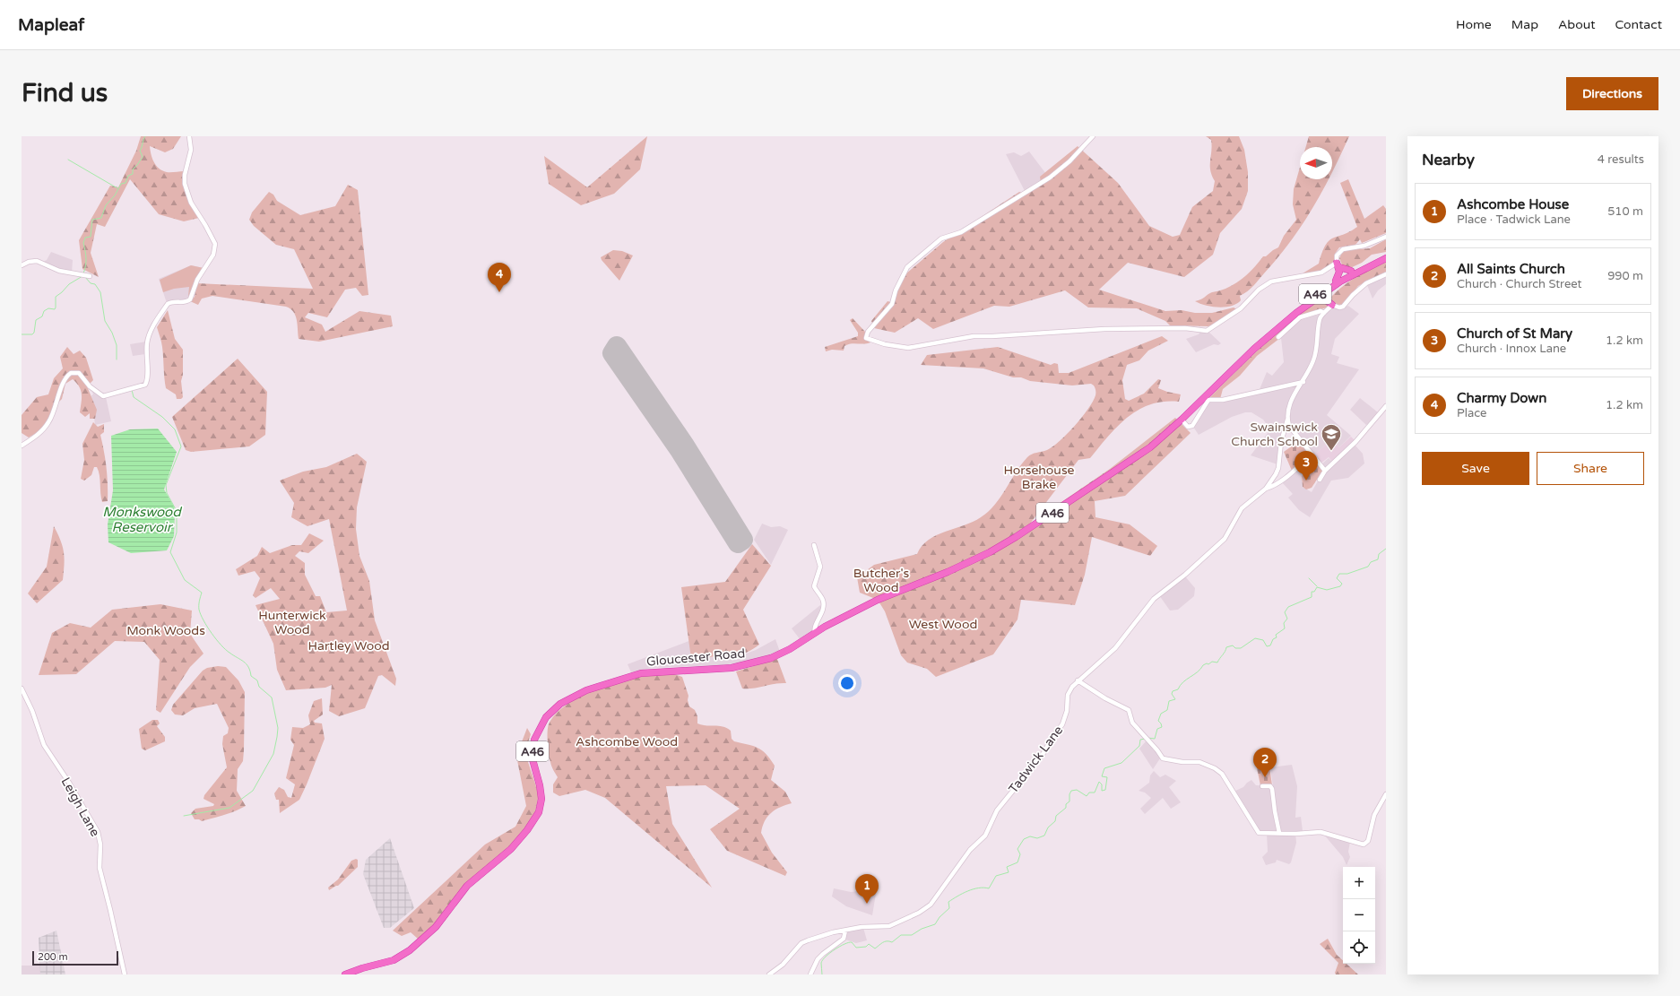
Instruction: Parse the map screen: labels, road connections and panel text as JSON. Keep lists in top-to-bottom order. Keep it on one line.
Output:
{"streets":{"highway":["A46","Gloucester Road"],"street":["Tadwick Lane","Leigh Lane"]},"crossings":[["A46","Gloucester Road"]],"water":["Monkswood Reservoir"],"parks":["Horsehouse Brake","Butcher's Wood","Hunterwick Wood","West Wood","Monk Woods","Hartley Wood","Ashcombe Wood"],"places":{"school or university":["Swainswick Church School"]},"scale_bar":"200 m","north":"left","page":{"header":"Mapleaf","nav":["Home","Map","About","Contact"],"buttons":["Directions",["Save","Share"]],"title":"Find us","heading":["Nearby","4 results"],"list":[{"mark":"1","name":"Ashcombe House","note":"Place · Tadwick Lane","value":"510 m"},{"mark":"2","name":"All Saints Church","note":"Church · Church Street","value":"990 m"},{"mark":"3","name":"Church of St Mary","note":"Church · Innox Lane","value":"1.2 km"},{"mark":"4","name":"Charmy Down","note":"Place","value":"1.2 km"}],"pins":["4","3","2","1"],"map_buttons":["+","−"],"scale":"200 m"}}
